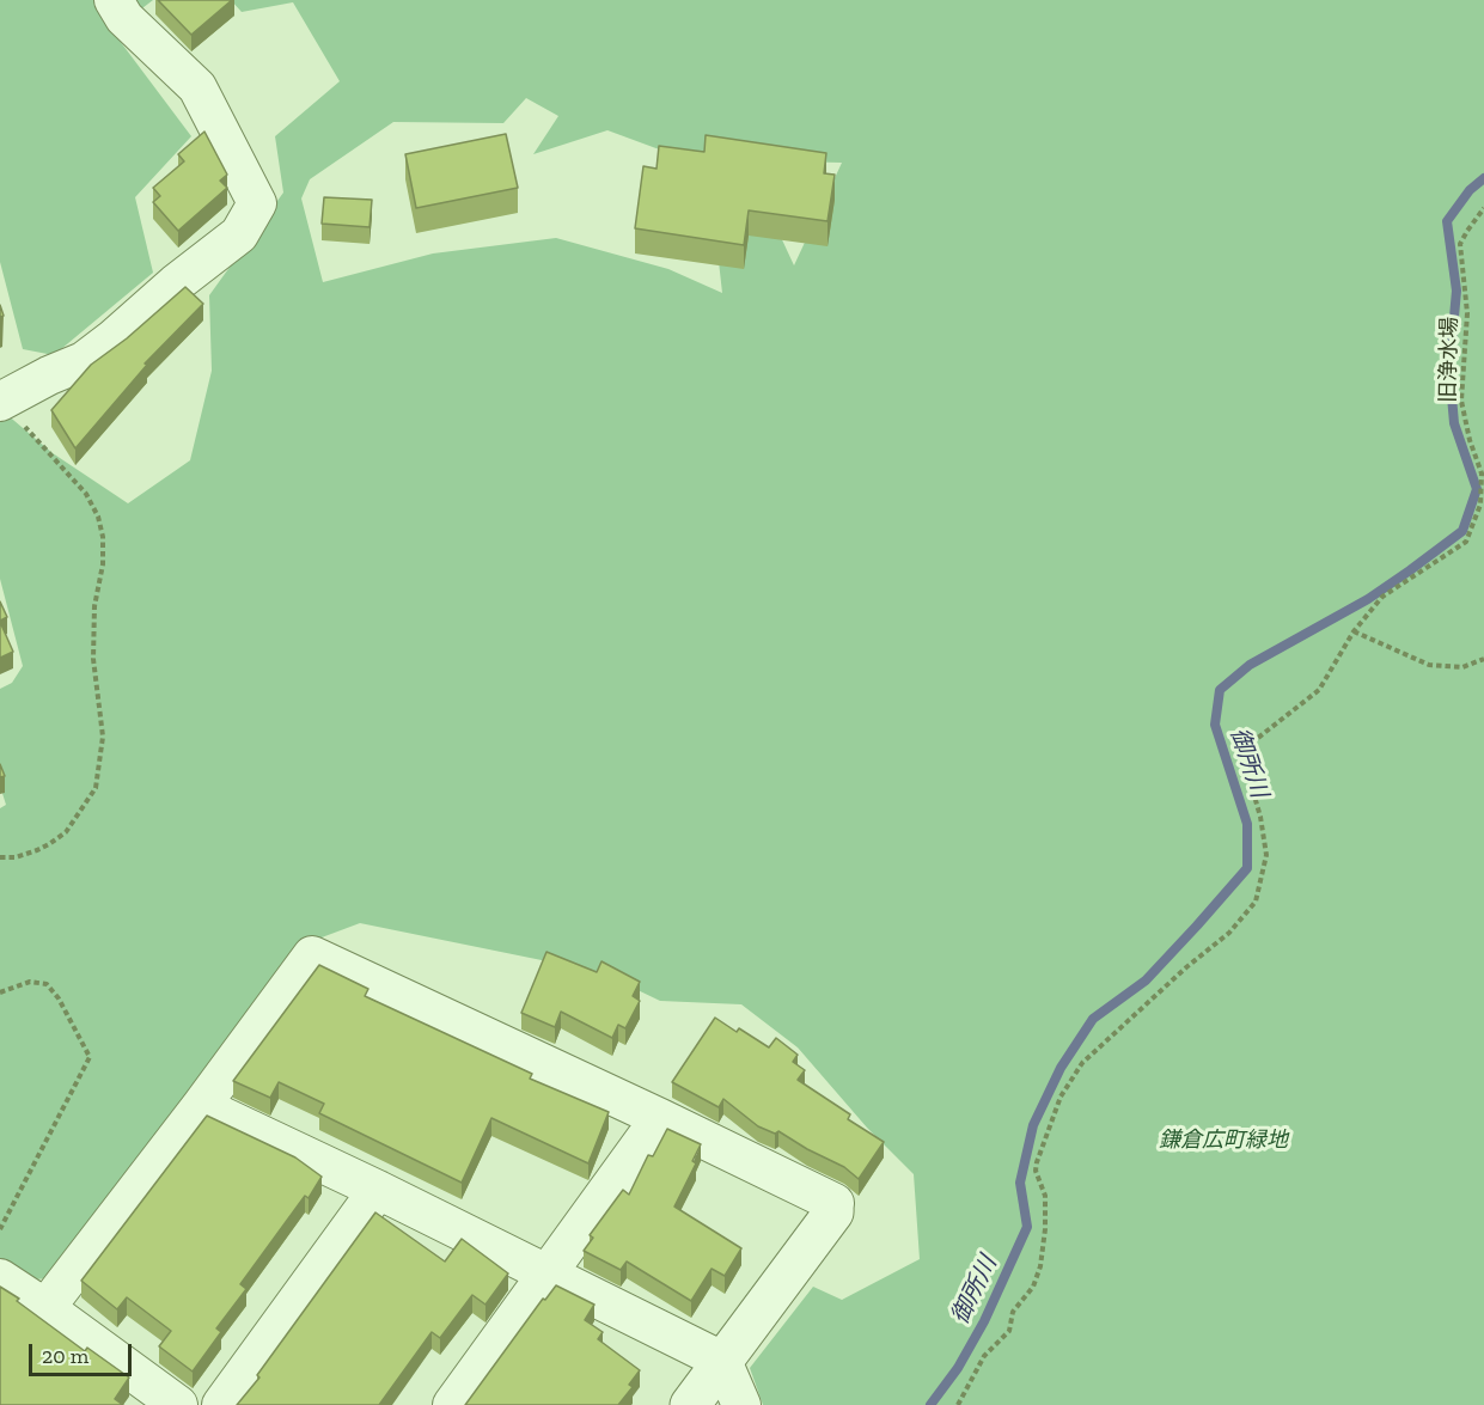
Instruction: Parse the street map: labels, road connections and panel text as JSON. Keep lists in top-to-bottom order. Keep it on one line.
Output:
{"streets":{"path":["旧浄水場"]},"water":["御所川"],"parks":["鎌倉広町緑地"],"scale_bar":"20 m"}
